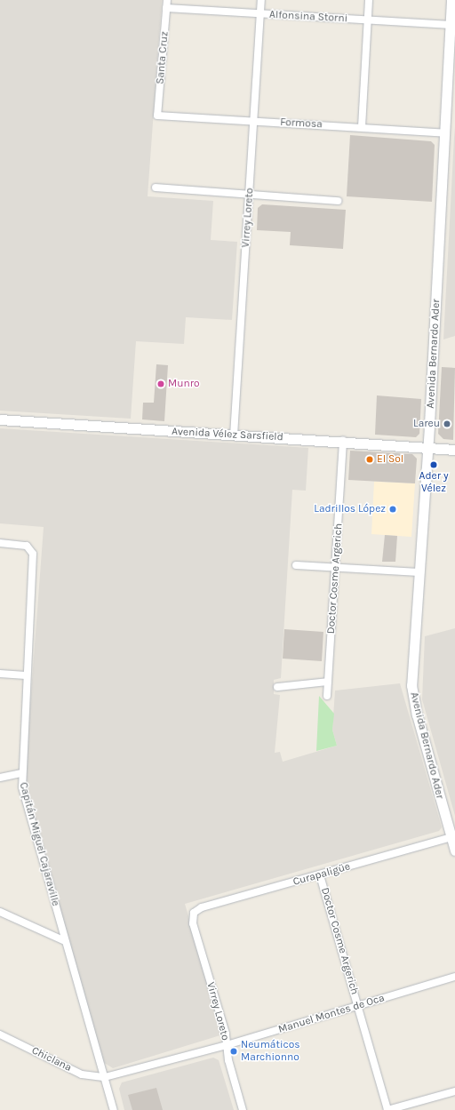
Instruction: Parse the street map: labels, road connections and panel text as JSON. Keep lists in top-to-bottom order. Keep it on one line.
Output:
{"streets":{"main road":["Avenida Bernardo Ader","Avenida Vélez Sarsfield"],"street":["Alfonsina Storni","Santa Cruz","Formosa","Virrey Loreto","Doctor Cosme Argerich","Capitán Miguel Cajaraville","Curapaligüe","Manuel Montes de Oca","Chiclana"]},"crossings":[["Alfonsina Storni","Santa Cruz"],["Alfonsina Storni","Virrey Loreto"],["Alfonsina Storni","Avenida Bernardo Ader"],["Santa Cruz","Formosa"],["Formosa","Virrey Loreto"],["Formosa","Avenida Bernardo Ader"],["Virrey Loreto","Avenida Vélez Sarsfield"],["Virrey Loreto","Curapaligüe"],["Virrey Loreto","Manuel Montes de Oca"],["Avenida Bernardo Ader","Avenida Vélez Sarsfield"],["Avenida Bernardo Ader","Curapaligüe"],["Avenida Vélez Sarsfield","Doctor Cosme Argerich"],["Doctor Cosme Argerich","Curapaligüe"],["Doctor Cosme Argerich","Manuel Montes de Oca"],["Capitán Miguel Cajaraville","Manuel Montes de Oca"],["Capitán Miguel Cajaraville","Chiclana"],["Manuel Montes de Oca","Chiclana"]],"places":["Munro","Lareu","El Sol","Ader y Vélez","Ladrillos López","Neumáticos Marchionno"]}
